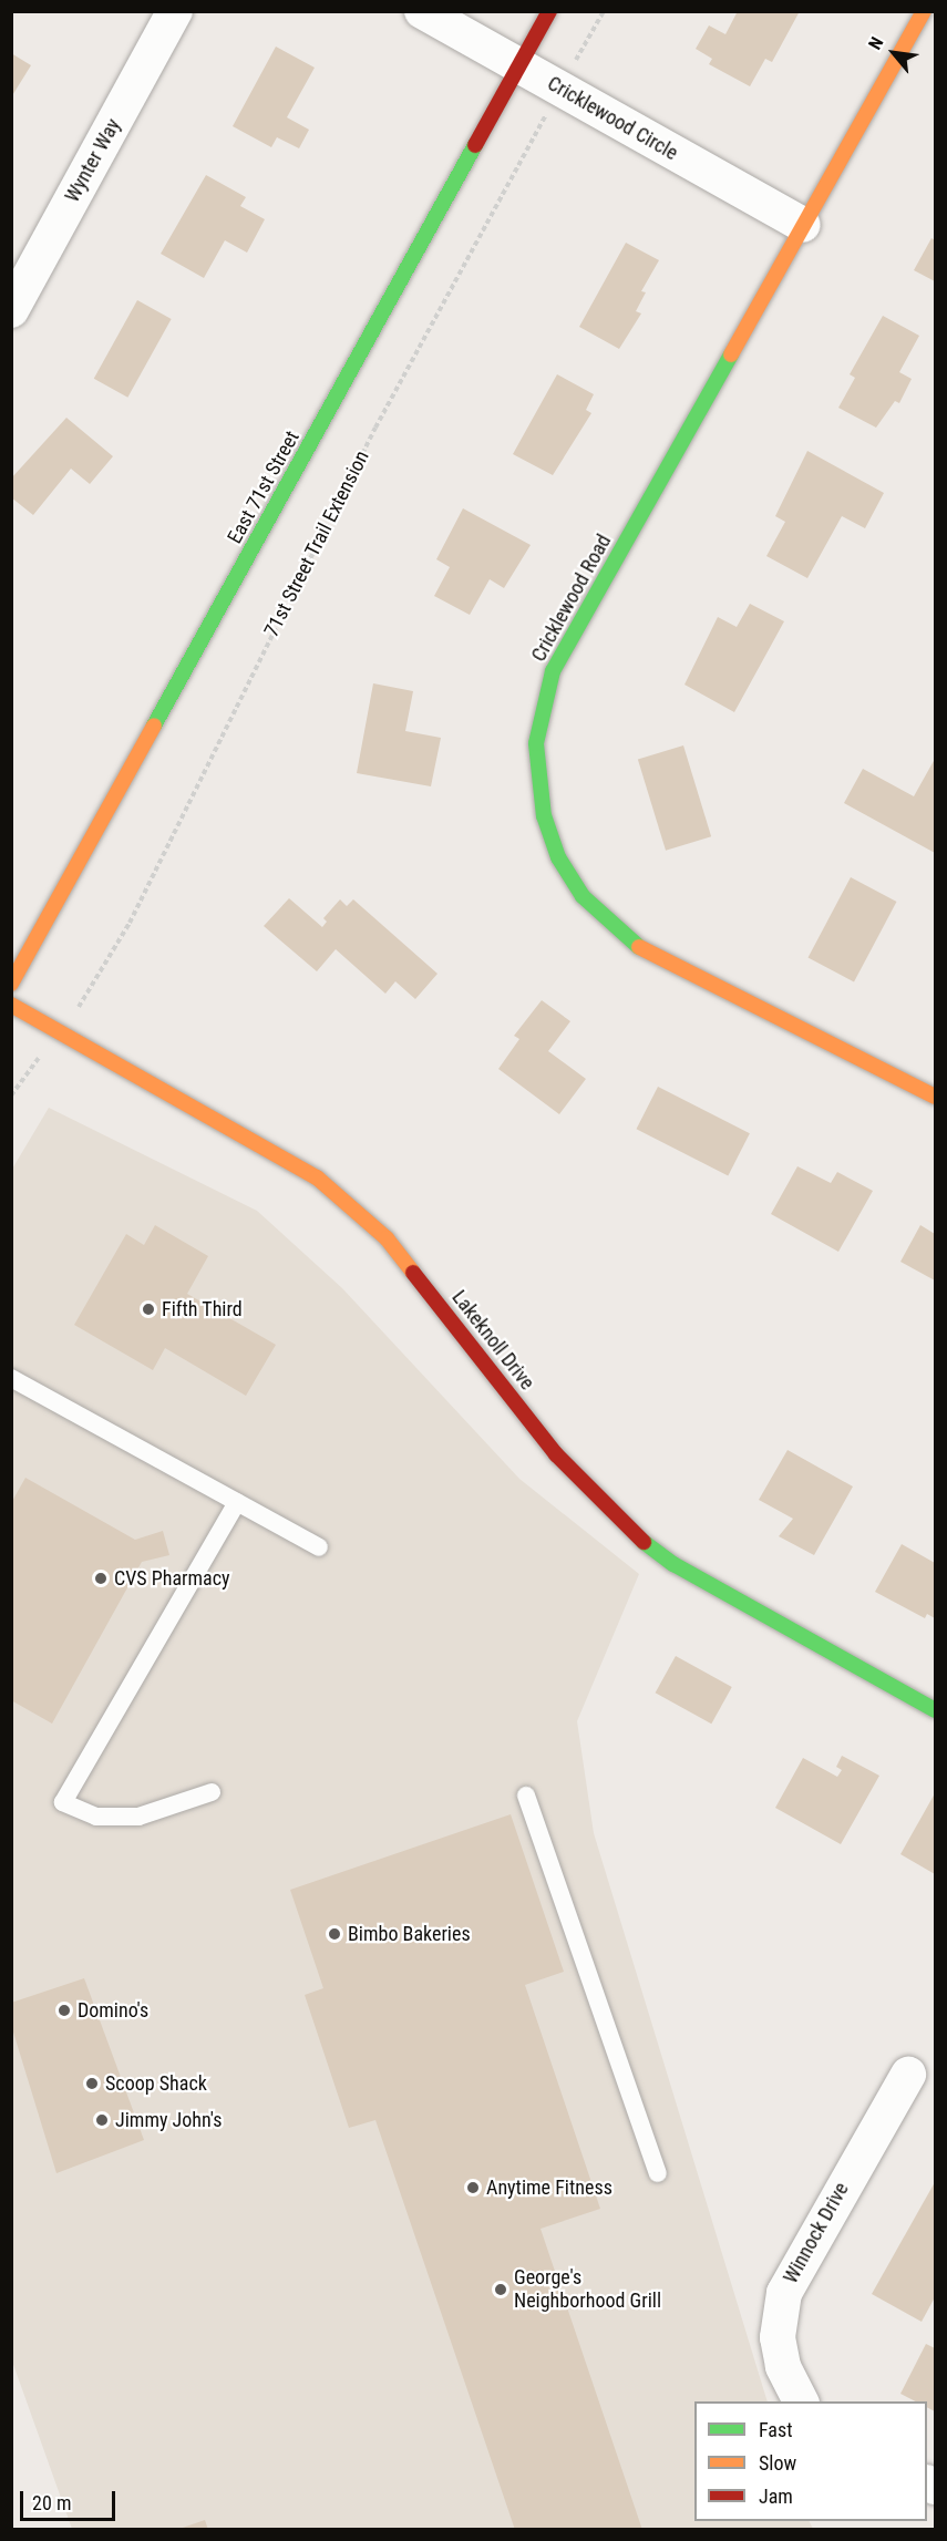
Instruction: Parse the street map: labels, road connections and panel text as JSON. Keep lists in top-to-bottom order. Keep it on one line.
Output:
{"streets":{"street":["Cricklewood Circle","Wynter Way","East 71st Street","Cricklewood Road","Lakeknoll Drive","Winnock Drive"],"path":["71st Street Trail Extension"]},"crossings":[["Cricklewood Circle","East 71st Street"],["Cricklewood Circle","Cricklewood Road"]],"places":["Fifth Third","CVS Pharmacy","Bimbo Bakeries","Domino's","Scoop Shack","Jimmy John's","Anytime Fitness","George's Neighborhood Grill"],"legend":["Fast","Slow","Jam"],"scale_bar":"20 m","north":"top left"}
